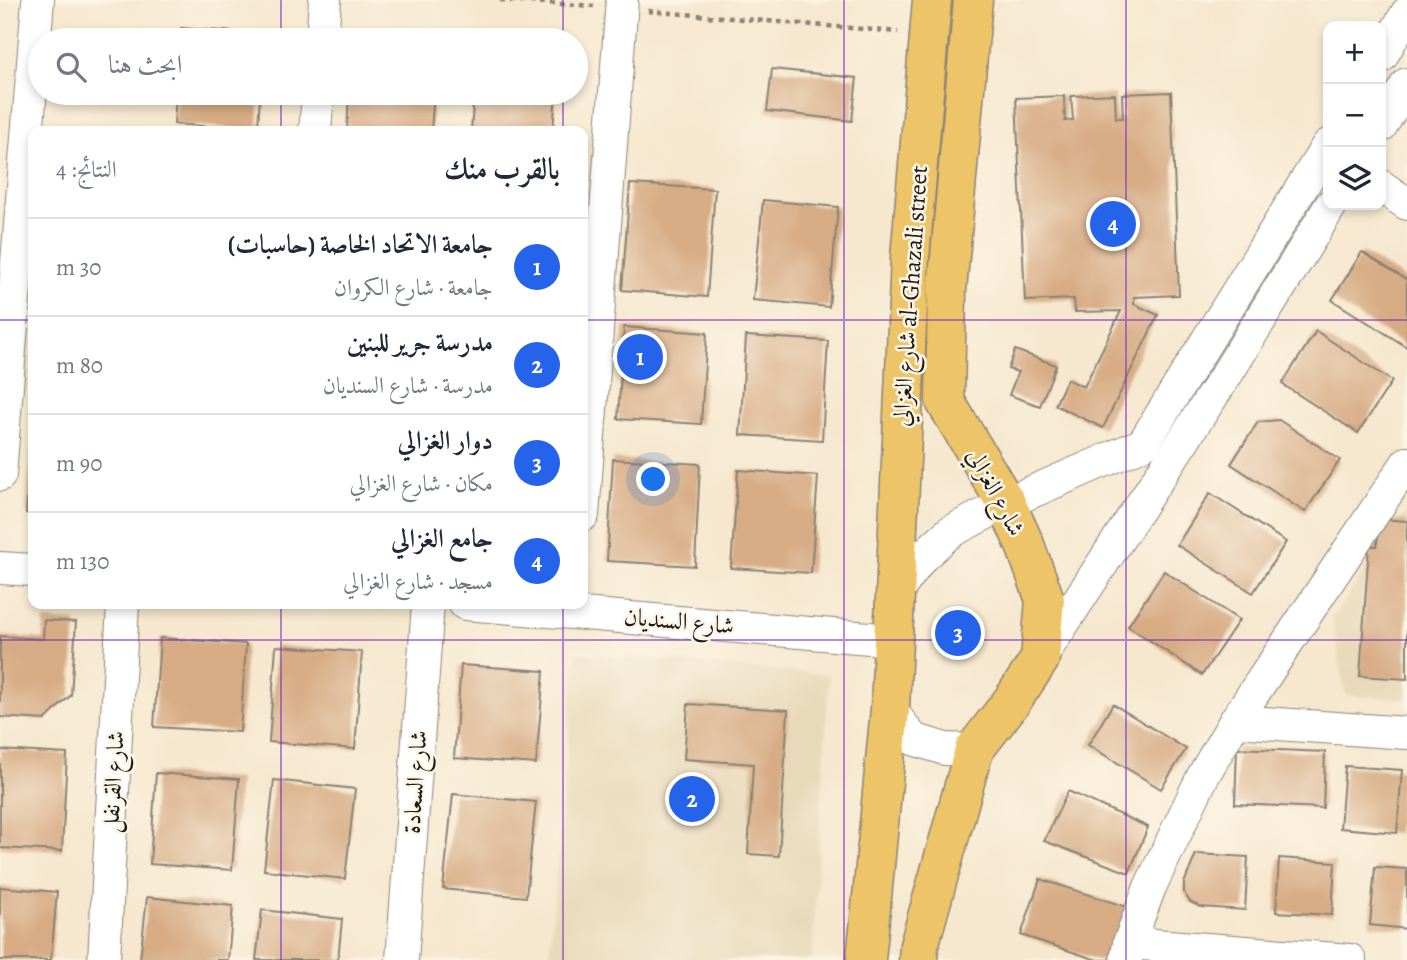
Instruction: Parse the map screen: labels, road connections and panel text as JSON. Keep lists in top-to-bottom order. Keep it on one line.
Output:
{"streets":{"main road":["شارع الغزالي al-Ghazali street","شارع الغزالي"],"street":["شارع السنديان","شارع القرنفل","شارع السعادة"]},"page":{"map_buttons":["+","−"],"search":"ابحث هنا","heading":["بالقرب منك","النتائج: 4"],"pins":["4","1","3","2"],"list":[{"mark":"1","name":"جامعة الاتحاد الخاصة (حاسبات)","note":"جامعة · شارع الكروان","value":"30 m"},{"mark":"2","name":"مدرسة جرير للبنين","note":"مدرسة · شارع السنديان","value":"80 m"},{"mark":"3","name":"دوار الغزالي","note":"مكان · شارع الغزالي","value":"90 m"},{"mark":"4","name":"جامع الغزالي","note":"مسجد · شارع الغزالي","value":"130 m"}]}}
